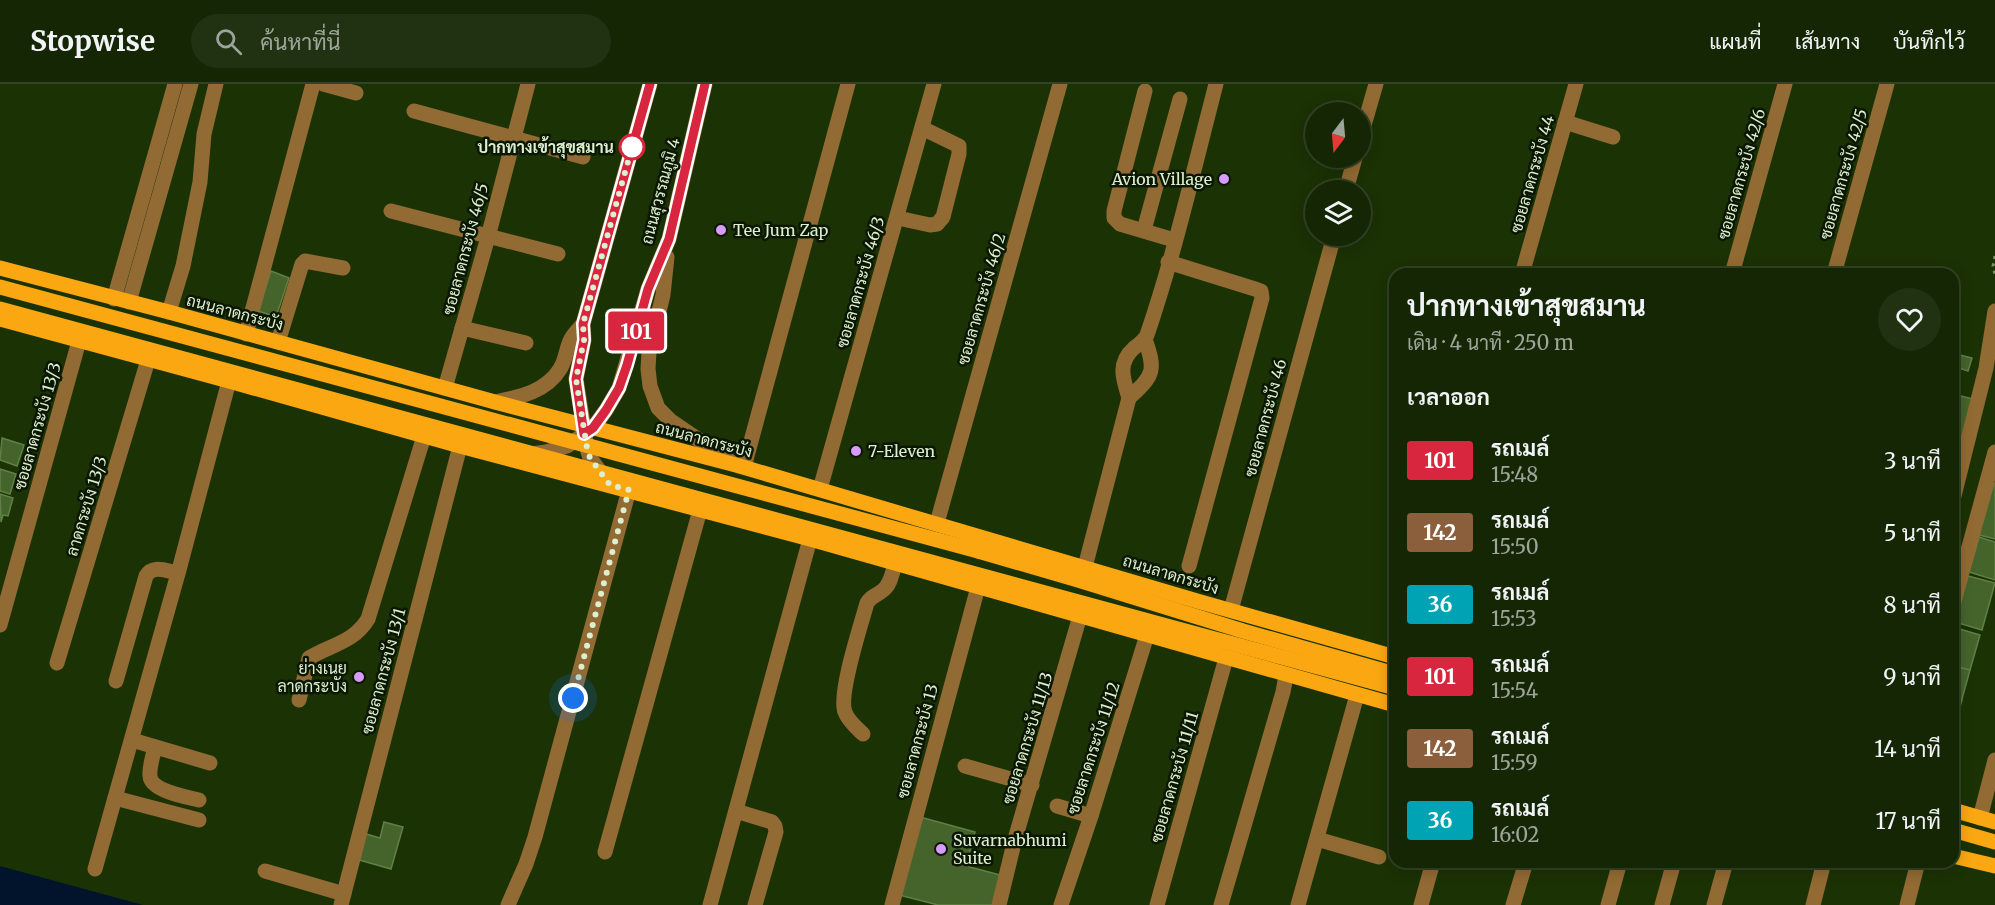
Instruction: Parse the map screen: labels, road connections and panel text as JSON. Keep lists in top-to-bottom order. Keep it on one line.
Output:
{"streets":{"main road":["ถนนลาดกระบัง"],"street":["ซอยลาดกระบัง 44","ซอยลาดกระบัง 42/6","ซอยลาดกระบัง 42/5","ถนนสุวรรณภูมิ 4","ซอยลาดกระบัง 46/5","ซอยลาดกระบัง 46/3","ซอยลาดกระบัง 46/2","ซอยลาดกระบัง 46","ซอยลาดกระบัง 13/3","ลาดกระบัง 13/3","ซอยลาดกระบัง 13/1","ซอยลาดกระบัง 11/13","ซอยลาดกระบัง 13","ซอยลาดกระบัง 11/12","ซอยลาดกระบัง 11/11"]},"crossings":[["ถนนสุวรรณภูมิ 4","ถนนลาดกระบัง"],["ซอยลาดกระบัง 46/5","ถนนลาดกระบัง"],["ซอยลาดกระบัง 46/3","ถนนลาดกระบัง"],["ซอยลาดกระบัง 46/2","ถนนลาดกระบัง"],["ถนนลาดกระบัง","ซอยลาดกระบัง 46"]],"places":["ปากทางเข้าสุขสมาน","Avion Village","Tee Jum Zap","7-Eleven","ย่างเนย ลาดกระบัง","Suvarnabhumi Suite"],"lines":["bus line 101"],"north":"bottom","page":{"header":"Stopwise","search":"ค้นหาที่นี่","nav":["แผนที่","เส้นทาง","บันทึกไว้"],"on_map":"101","heading":[["ปากทางเข้าสุขสมาน","เดิน · 4 นาที · 250 m"],"เวลาออก"],"list":[{"mark":"101","name":"รถเมล์","note":"15:48","value":"3 นาที"},{"mark":"142","name":"รถเมล์","note":"15:50","value":"5 นาที"},{"mark":"36","name":"รถเมล์","note":"15:53","value":"8 นาที"},{"mark":"101","name":"รถเมล์","note":"15:54","value":"9 นาที"},{"mark":"142","name":"รถเมล์","note":"15:59","value":"14 นาที"},{"mark":"36","name":"รถเมล์","note":"16:02","value":"17 นาที"}]}}
